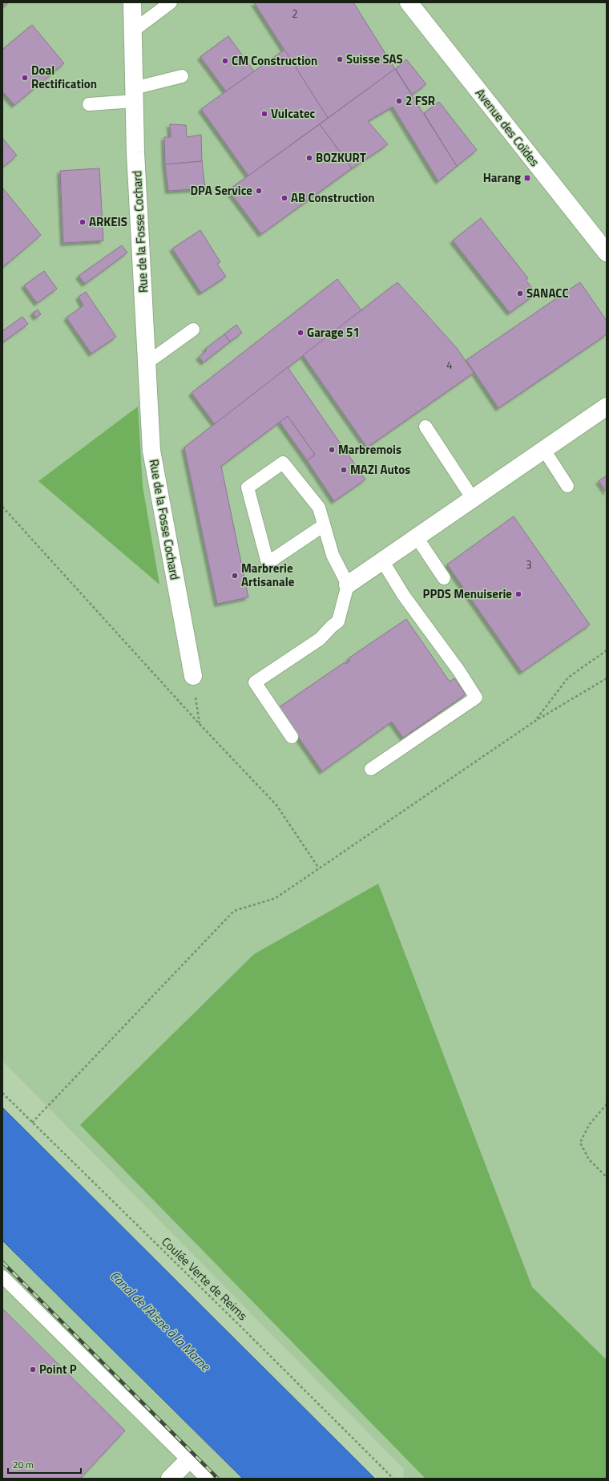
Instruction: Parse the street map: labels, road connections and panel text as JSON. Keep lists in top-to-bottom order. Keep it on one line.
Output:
{"streets":{"street":["Avenue des Coïdes","Rue de la Fosse Cochard"],"path":["Coulée Verte de Reims"]},"water":["Canal de l'Aisne à la Marne"],"places":{"other":["Suisse SAS","CM Construction","Doal Rectification","2 FSR","Vulcatec","BOZKURT","DPA Service","AB Construction","ARKEIS","SANACC","Garage 51","Marbremois","MAZI Autos","Marbrerie Artisanale","PPDS Menuiserie","Point P"],"transit":["Harang"]},"house_numbers":["2","4","3"],"scale_bar":"20 m"}
